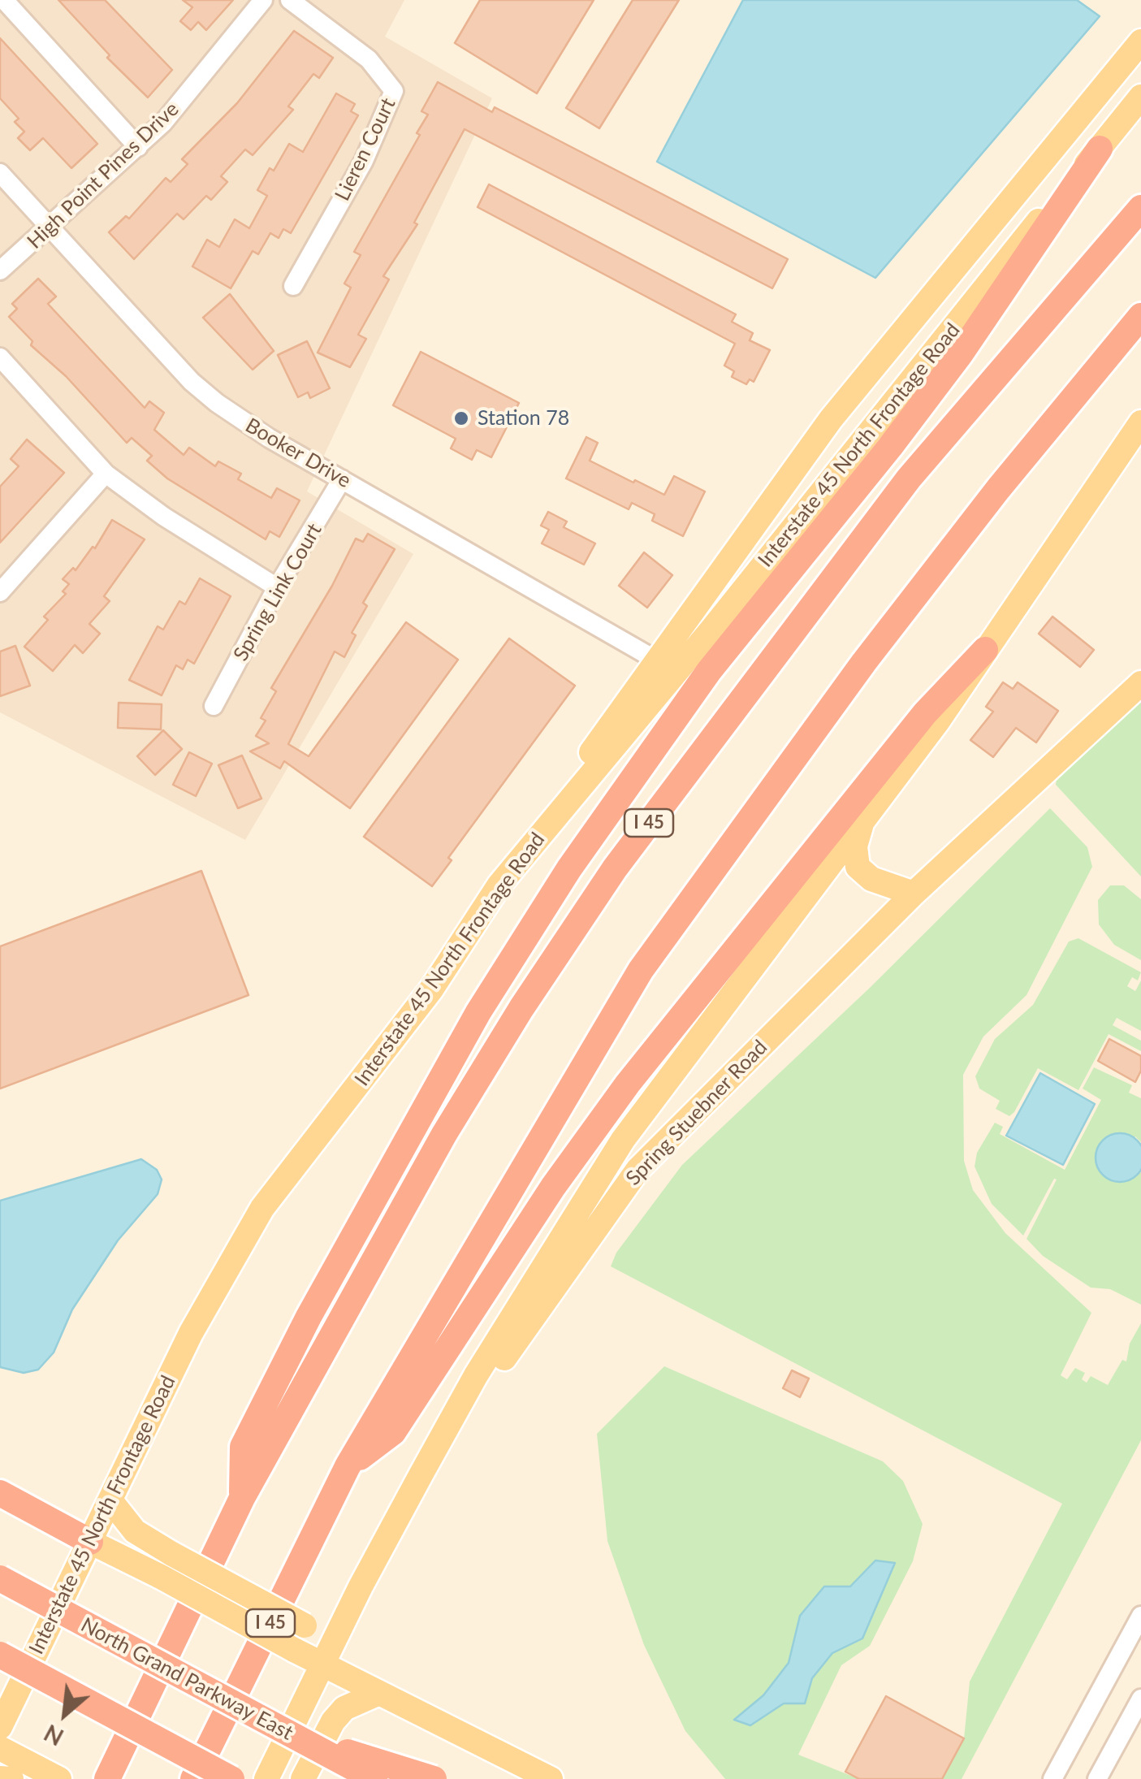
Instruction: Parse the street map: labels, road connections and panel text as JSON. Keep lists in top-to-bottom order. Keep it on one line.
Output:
{"streets":{"highway":["I 45","North Grand Parkway East"],"main road":["Interstate 45 North Frontage Road","Spring Stuebner Road"],"street":["Lieren Court","High Point Pines Drive","Booker Drive","Spring Link Court"]},"crossings":[["High Point Pines Drive","Booker Drive"],["Booker Drive","Spring Link Court"]],"places":["Station 78"],"north":"bottom left"}
